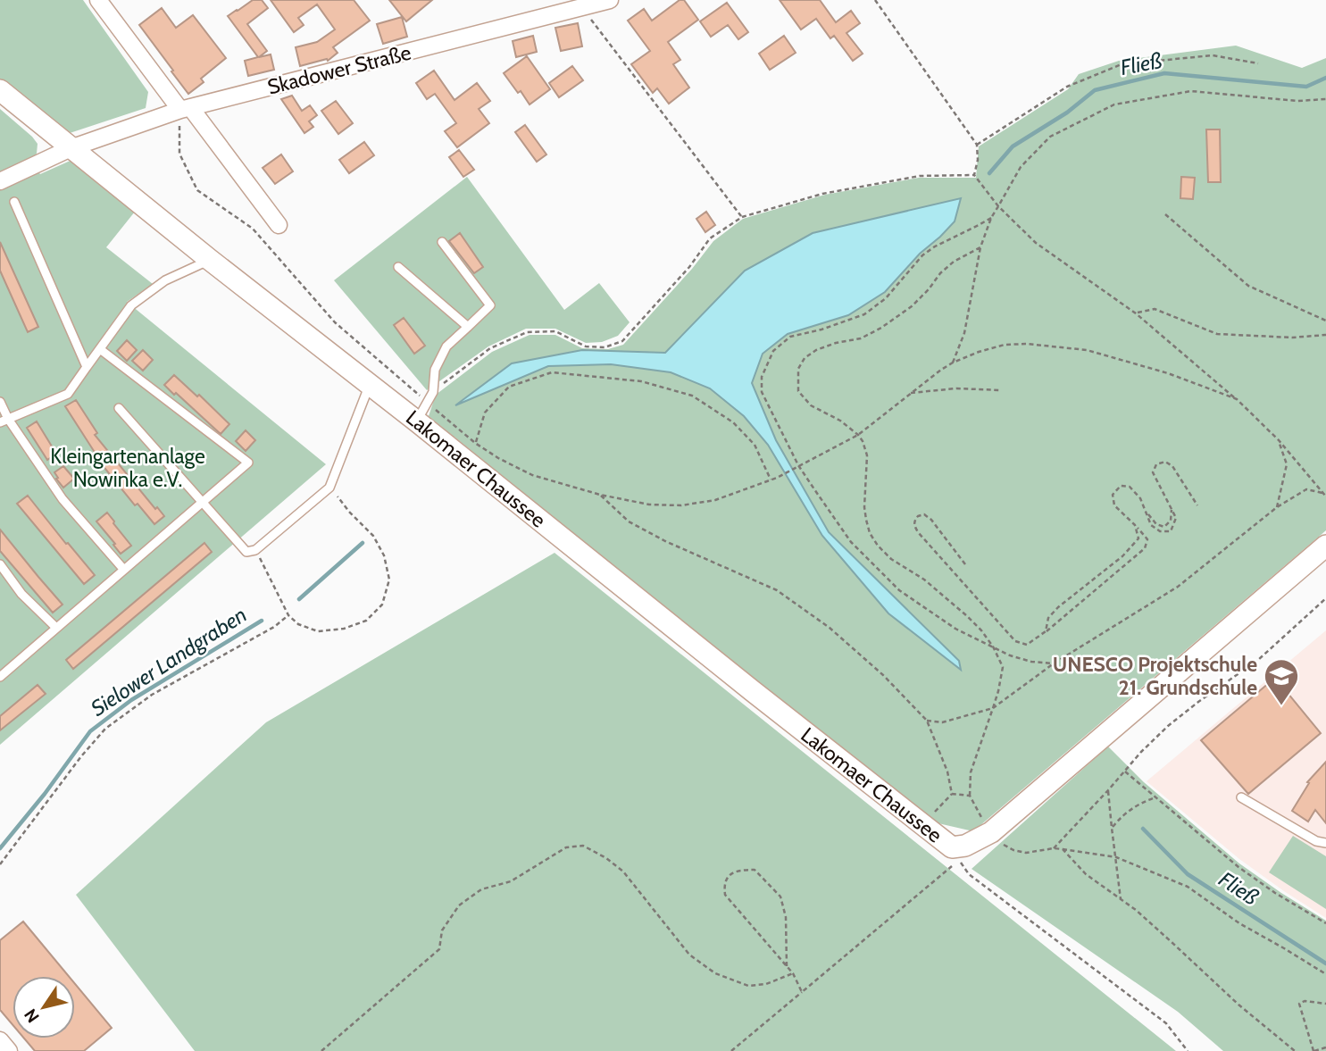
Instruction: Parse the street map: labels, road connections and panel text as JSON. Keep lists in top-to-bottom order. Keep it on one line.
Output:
{"streets":{"street":["Skadower Straße","Lakomaer Chaussee"]},"crossings":[["Skadower Straße","Lakomaer Chaussee"]],"water":["Fließ","Sielower Landgraben"],"parks":["Kleingartenanlage Nowinka e.V."],"places":{"school or university":["UNESCO Projektschule 21. Grundschule"]},"north":"bottom left"}
